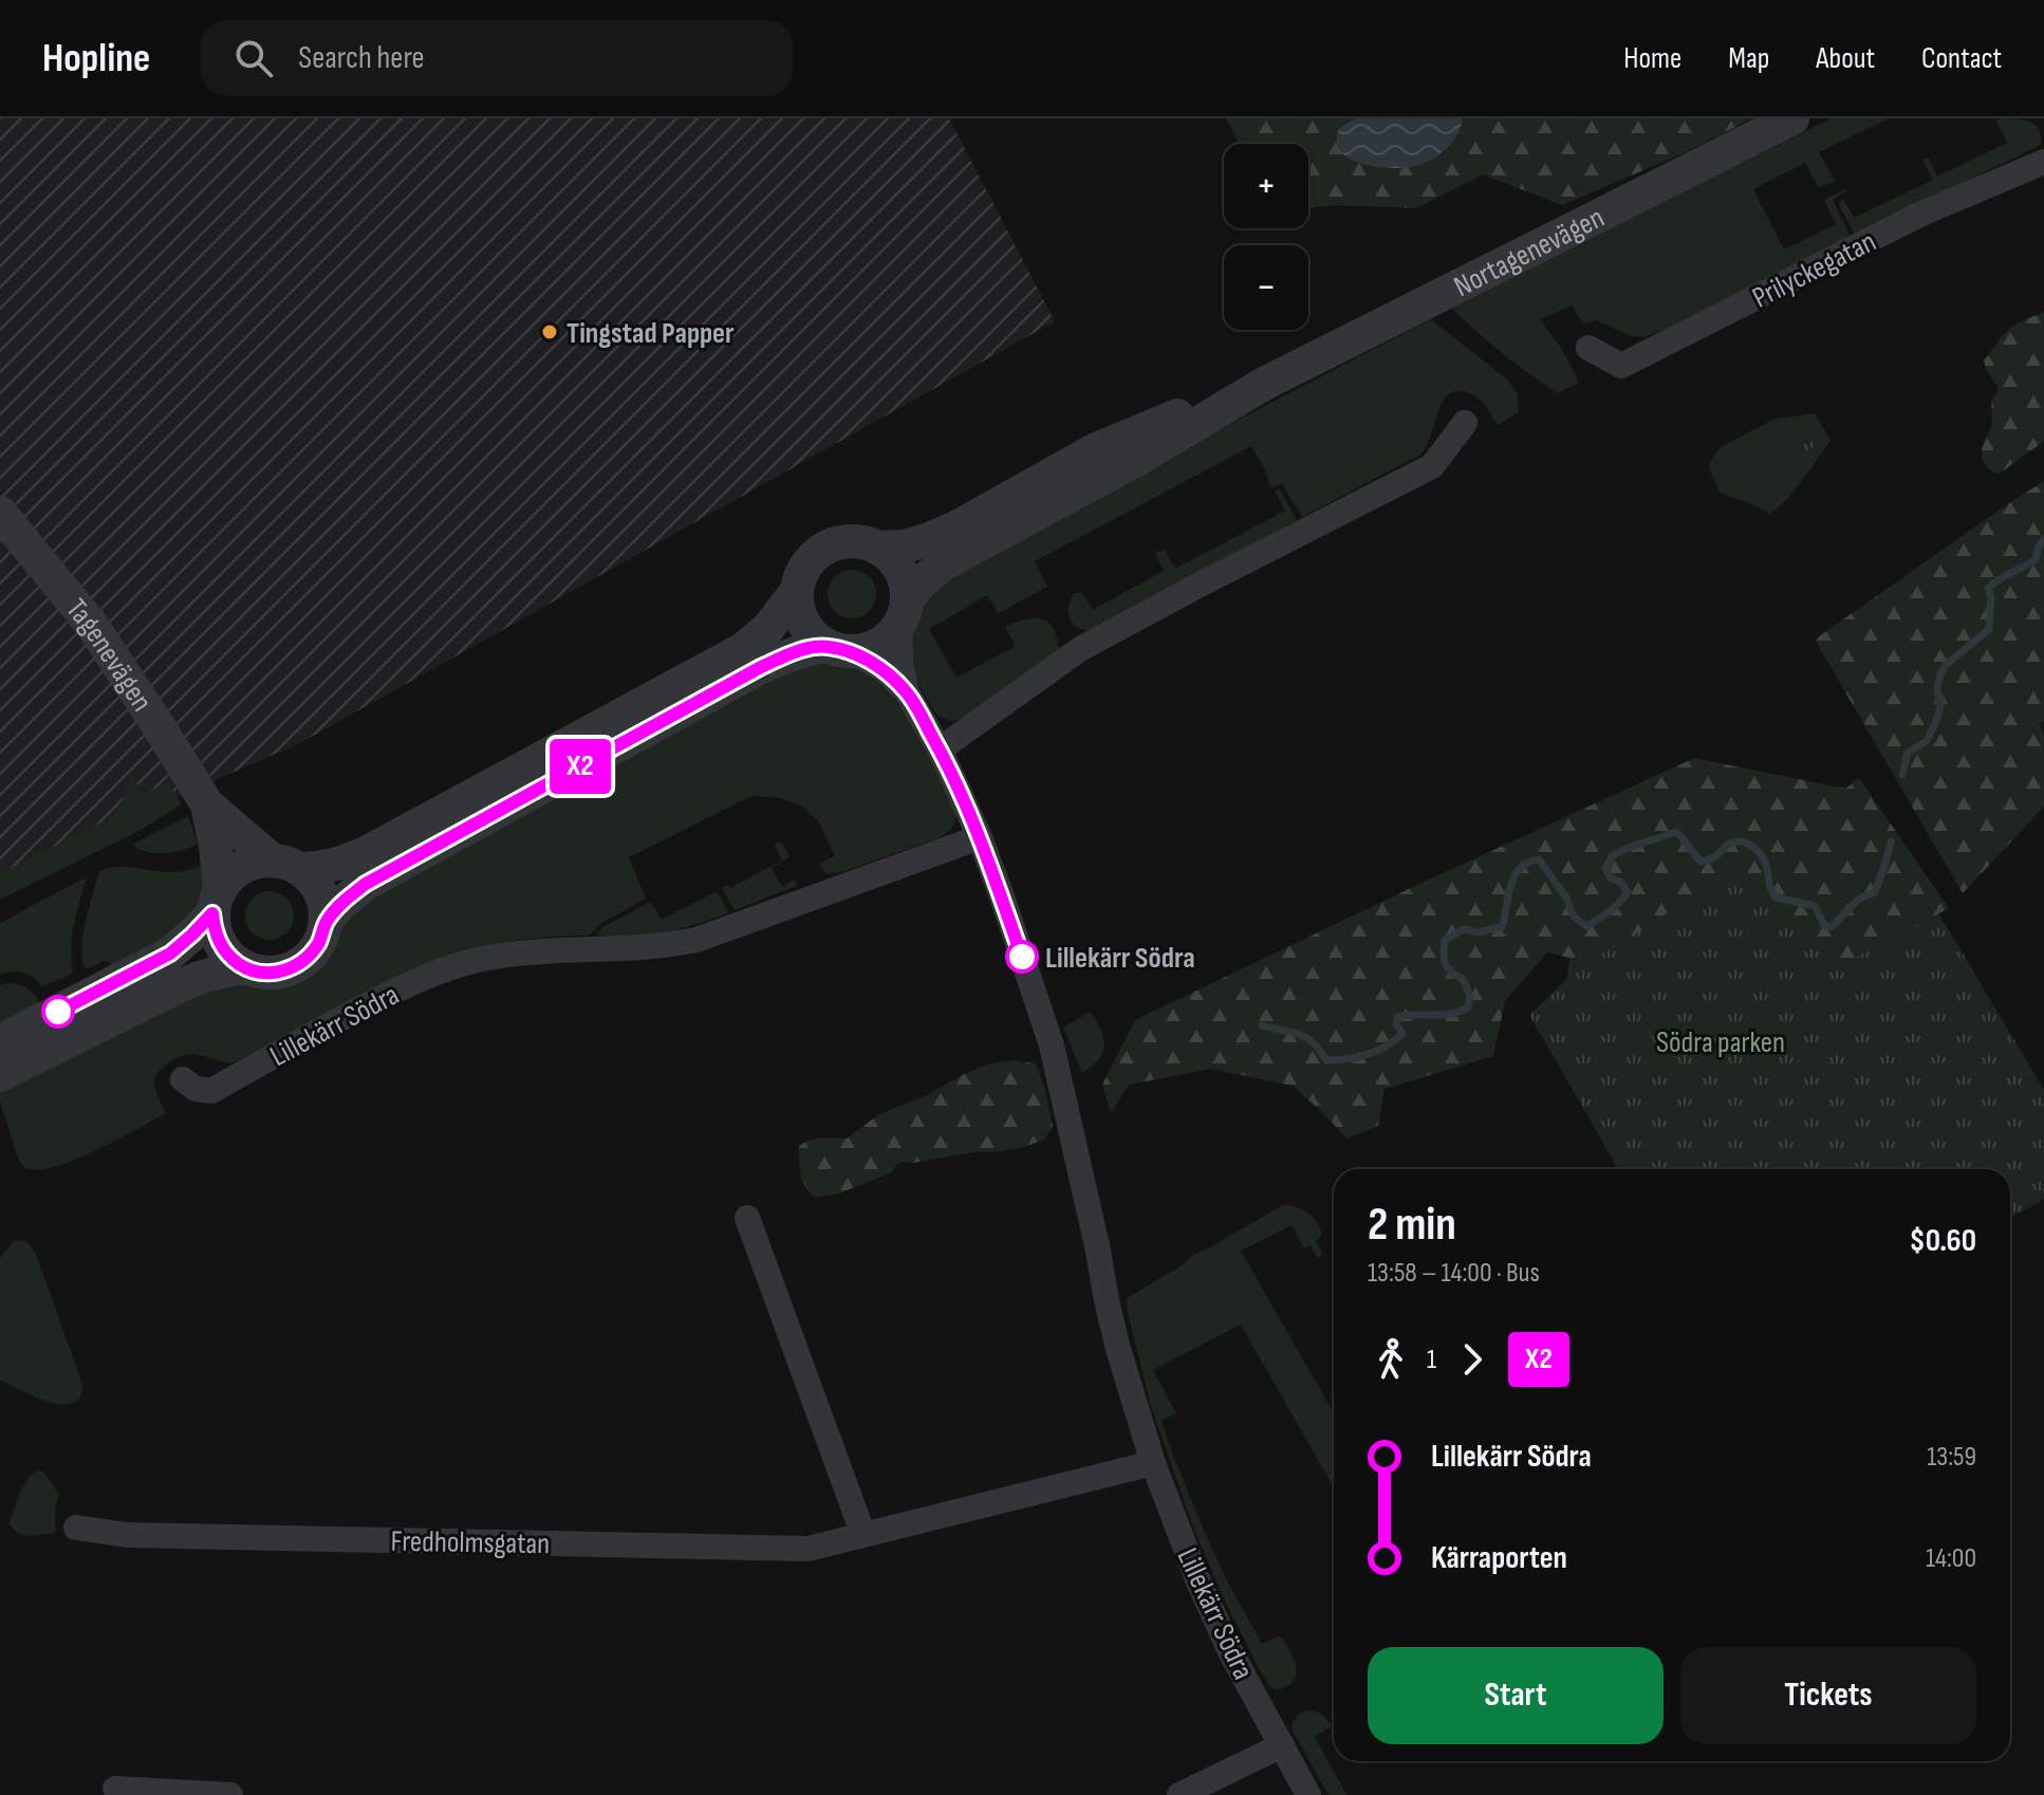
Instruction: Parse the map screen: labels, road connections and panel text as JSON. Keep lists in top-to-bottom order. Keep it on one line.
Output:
{"streets":{"street":["Nortagenevägen","Prilyckegatan","Tagenevägen","Lillekärr Södra","Fredholmsgatan"]},"crossings":[["Nortagenevägen","Tagenevägen"],["Nortagenevägen","Lillekärr Södra"],["Lillekärr Södra","Fredholmsgatan"]],"parks":["Södra parken"],"places":["Tingstad Papper","Lillekärr Södra"],"lines":["bus line X2"],"page":{"header":"Hopline","search":"Search here","nav":["Home","Map","About","Contact"],"on_map":"X2","map_buttons":["+","−"],"heading":["2 min","13:58 – 14:00 · Bus","$0.60"],"legs":["1","X2"],"list":[{"name":"Lillekärr Södra","value":"13:59"},{"name":"Kärraporten","value":"14:00"}],"buttons":["Start","Tickets"]}}
